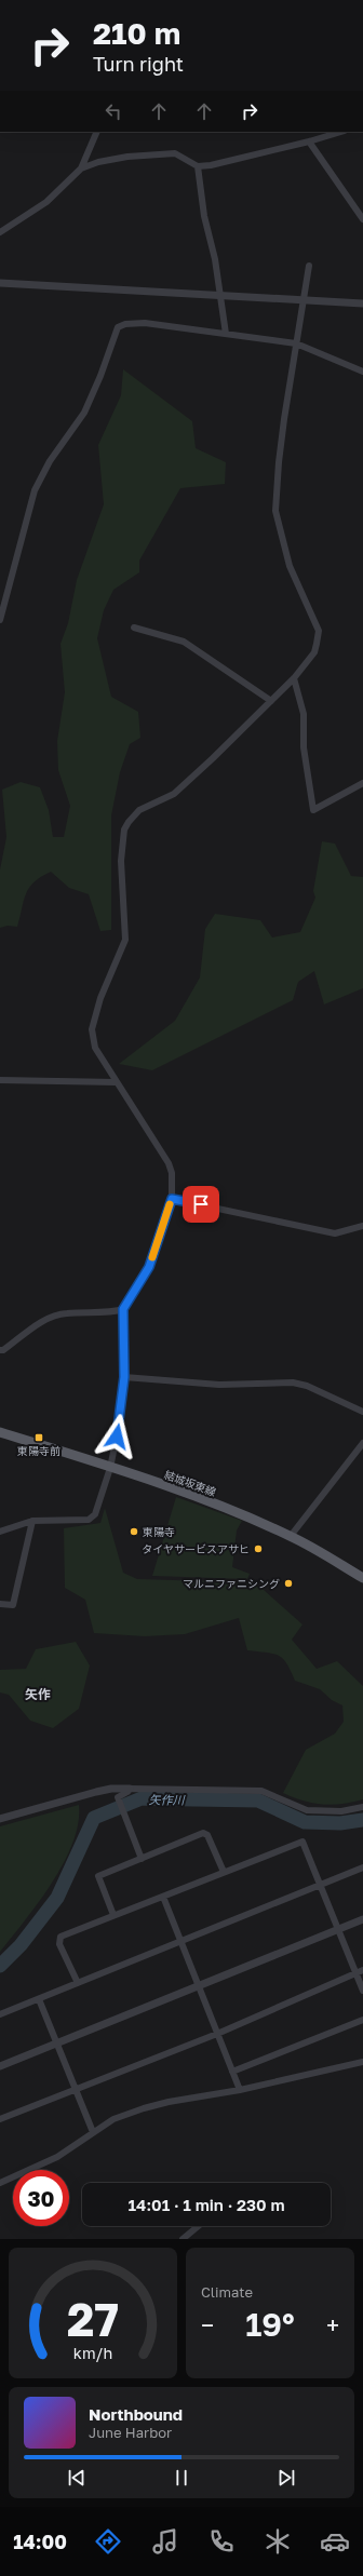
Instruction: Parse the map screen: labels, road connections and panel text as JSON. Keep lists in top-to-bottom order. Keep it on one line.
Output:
{"streets":{"main road":["結城坂東線"]},"districts":["矢作"],"water":["矢作川"],"places":{"transit":["東陽寺前"],"other":["東陽寺","タイヤサービスアサヒ","マルニファニシング"]},"page":{"turn":["210 m","Turn right"],"limit":"30","trip":"14:01 · 1 min · 230 m","tile":"Climate","heat":["−","19°","+"],"song":["Northbound","June Harbor"],"tabs":"14:00","gauge":["27","km/h"]}}
